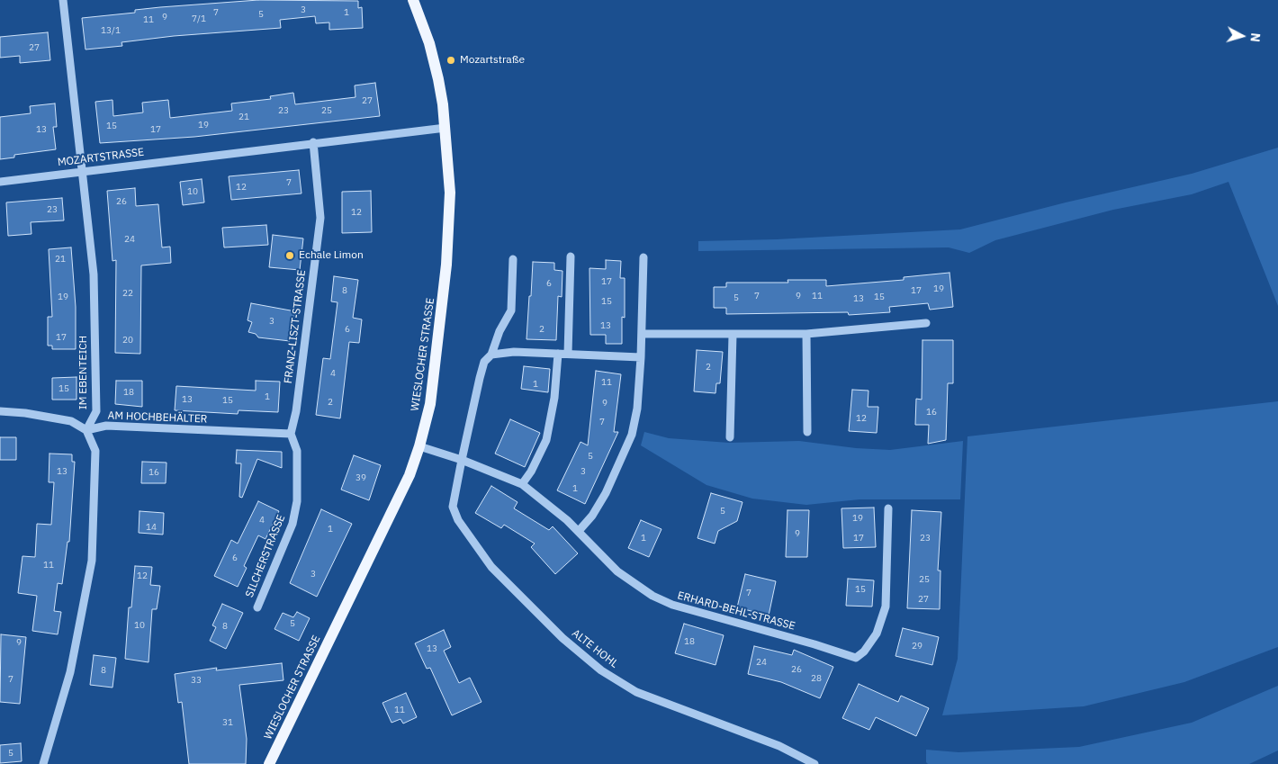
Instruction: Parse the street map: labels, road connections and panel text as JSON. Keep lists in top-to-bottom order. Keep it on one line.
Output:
{"streets":{"main road":["WIESLOCHER STRASSE"],"street":["MOZARTSTRASSE","FRANZ-LISZT-STRASSE","IM EBENTEICH","AM HOCHBEHÄLTER","SILCHERSTRASSE","ERHARD-BEHL-STRASSE","ALTE HOHL"]},"crossings":[["MOZARTSTRASSE","FRANZ-LISZT-STRASSE"],["MOZARTSTRASSE","WIESLOCHER STRASSE"],["MOZARTSTRASSE","IM EBENTEICH"],["FRANZ-LISZT-STRASSE","AM HOCHBEHÄLTER"],["FRANZ-LISZT-STRASSE","SILCHERSTRASSE"],["WIESLOCHER STRASSE","ERHARD-BEHL-STRASSE"],["IM EBENTEICH","AM HOCHBEHÄLTER"],["AM HOCHBEHÄLTER","SILCHERSTRASSE"],["ERHARD-BEHL-STRASSE","ALTE HOHL"]],"places":["Mozartstraße","Echale Limon"],"house_numbers":["3","7","1","5","9","7/1","11","13/1","27","27","23","25","21","19","15","13","17","7","12","10","26","23","12","24","21","17","6","19","8","17","22","7","9","11","19","15","5","13","15","3","13","6","2","17","20","2","4","11","1","15","18","1","13","15","2","9","16","12","7","5","13","3","16","39","1","5","19","4","14","1","9","1","17","23","6","11","3","12","25","15","7","27","5","10","8","18","9","29","13","24","26","8","28","7","33","11","31","5"],"north":"right"}
